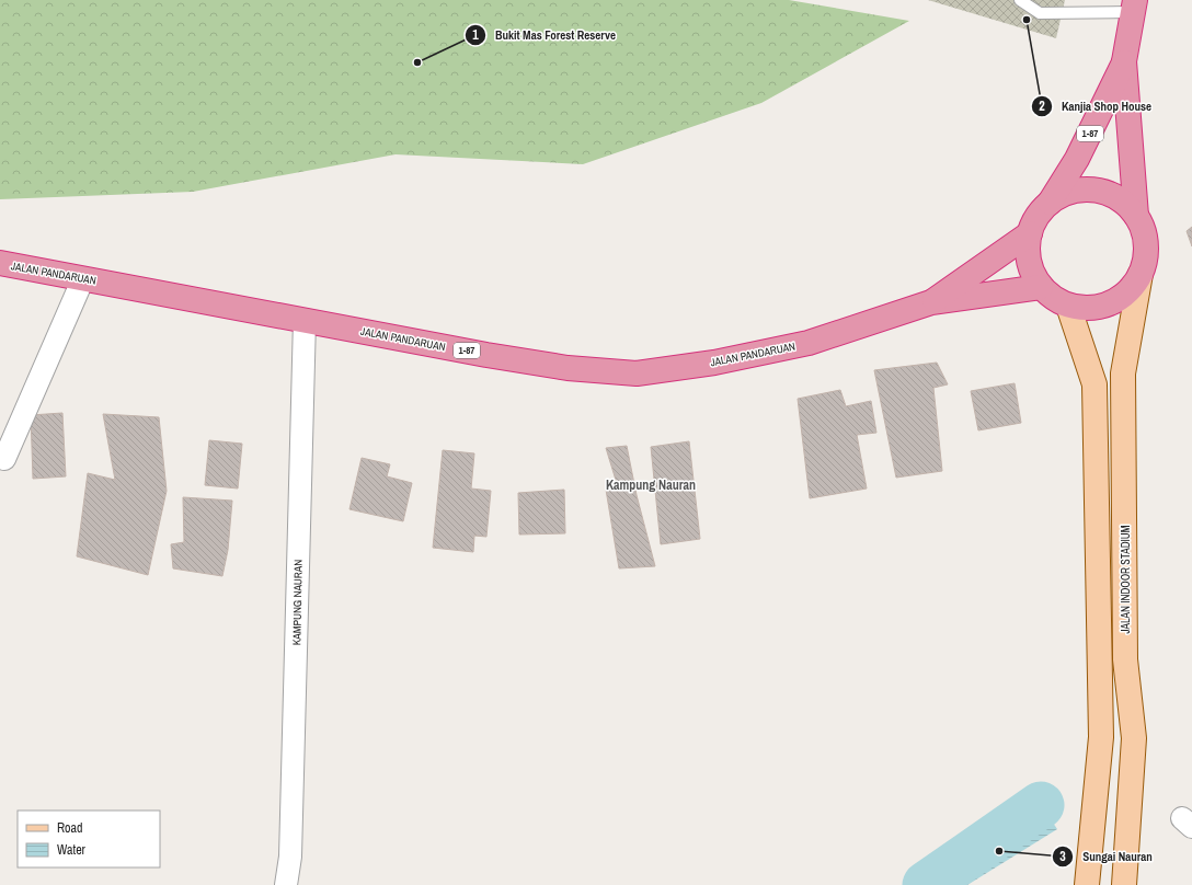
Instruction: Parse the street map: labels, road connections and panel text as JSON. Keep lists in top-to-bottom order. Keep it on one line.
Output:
{"streets":{"highway":["1-87","JALAN PANDARUAN"],"main road":["JALAN INDOOR STADIUM"],"street":["KAMPUNG NAURAN"]},"crossings":[["1-87","JALAN PANDARUAN"],["1-87","JALAN INDOOR STADIUM"],["JALAN PANDARUAN","JALAN INDOOR STADIUM"],["JALAN PANDARUAN","KAMPUNG NAURAN"]],"districts":["Kampung Nauran"],"places":["Kanjia Shop House","Bukit Mas Forest Reserve","Sungai Nauran"],"legend":["Road","Water"]}
